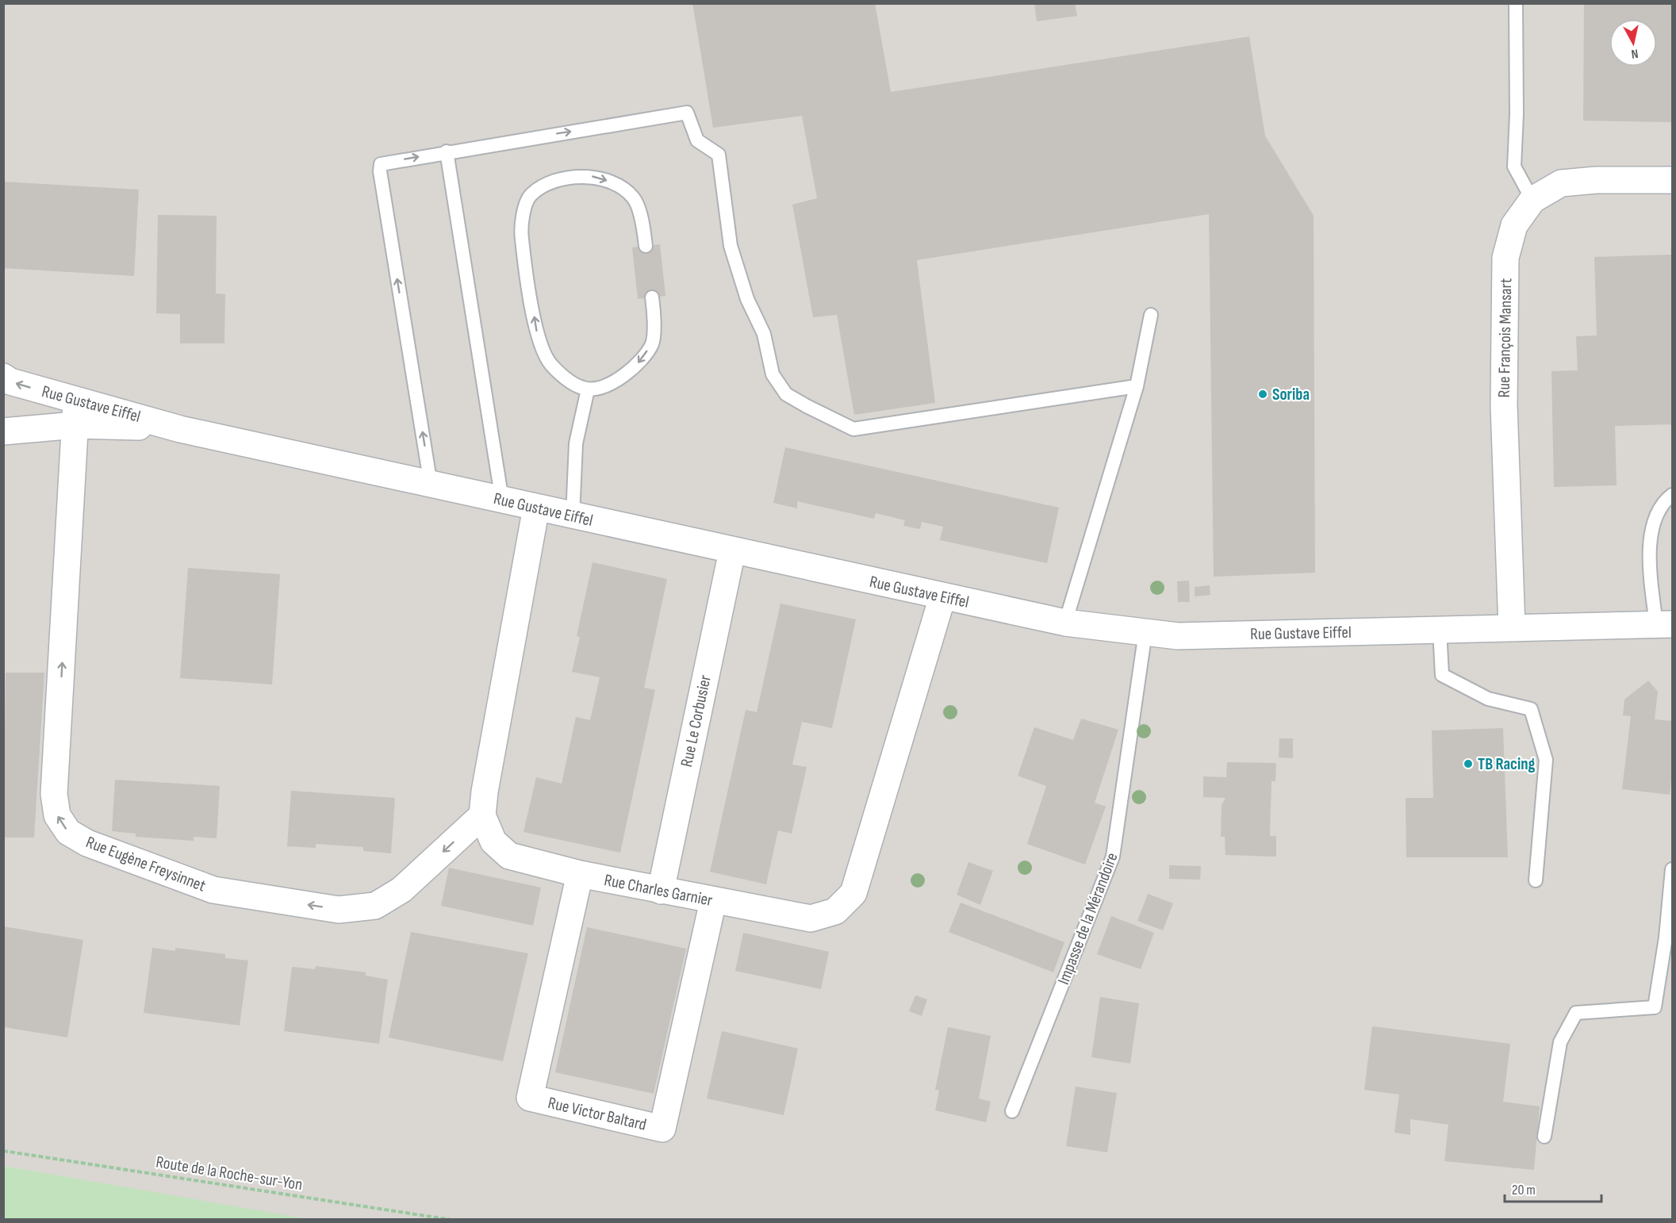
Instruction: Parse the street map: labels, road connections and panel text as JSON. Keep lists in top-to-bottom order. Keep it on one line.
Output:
{"streets":{"street":["Rue François Mansart","Rue Gustave Eiffel","Rue Le Corbusier","Rue Eugène Freysinnet","Rue Charles Garnier","Rue Victor Baltard"],"lane":["Impasse de la Mérandoire"],"path":["Route de la Roche-sur-Yon"]},"crossings":[["Rue François Mansart","Rue Gustave Eiffel"],["Rue Gustave Eiffel","Rue Le Corbusier"],["Rue Gustave Eiffel","Rue Eugène Freysinnet"],["Rue Gustave Eiffel","Rue Charles Garnier"],["Rue Gustave Eiffel","Impasse de la Mérandoire"],["Rue Le Corbusier","Rue Charles Garnier"],["Rue Eugène Freysinnet","Rue Charles Garnier"],["Rue Charles Garnier","Rue Victor Baltard"]],"places":["Soriba","TB Racing"],"scale_bar":"20 m","north":"bottom"}
